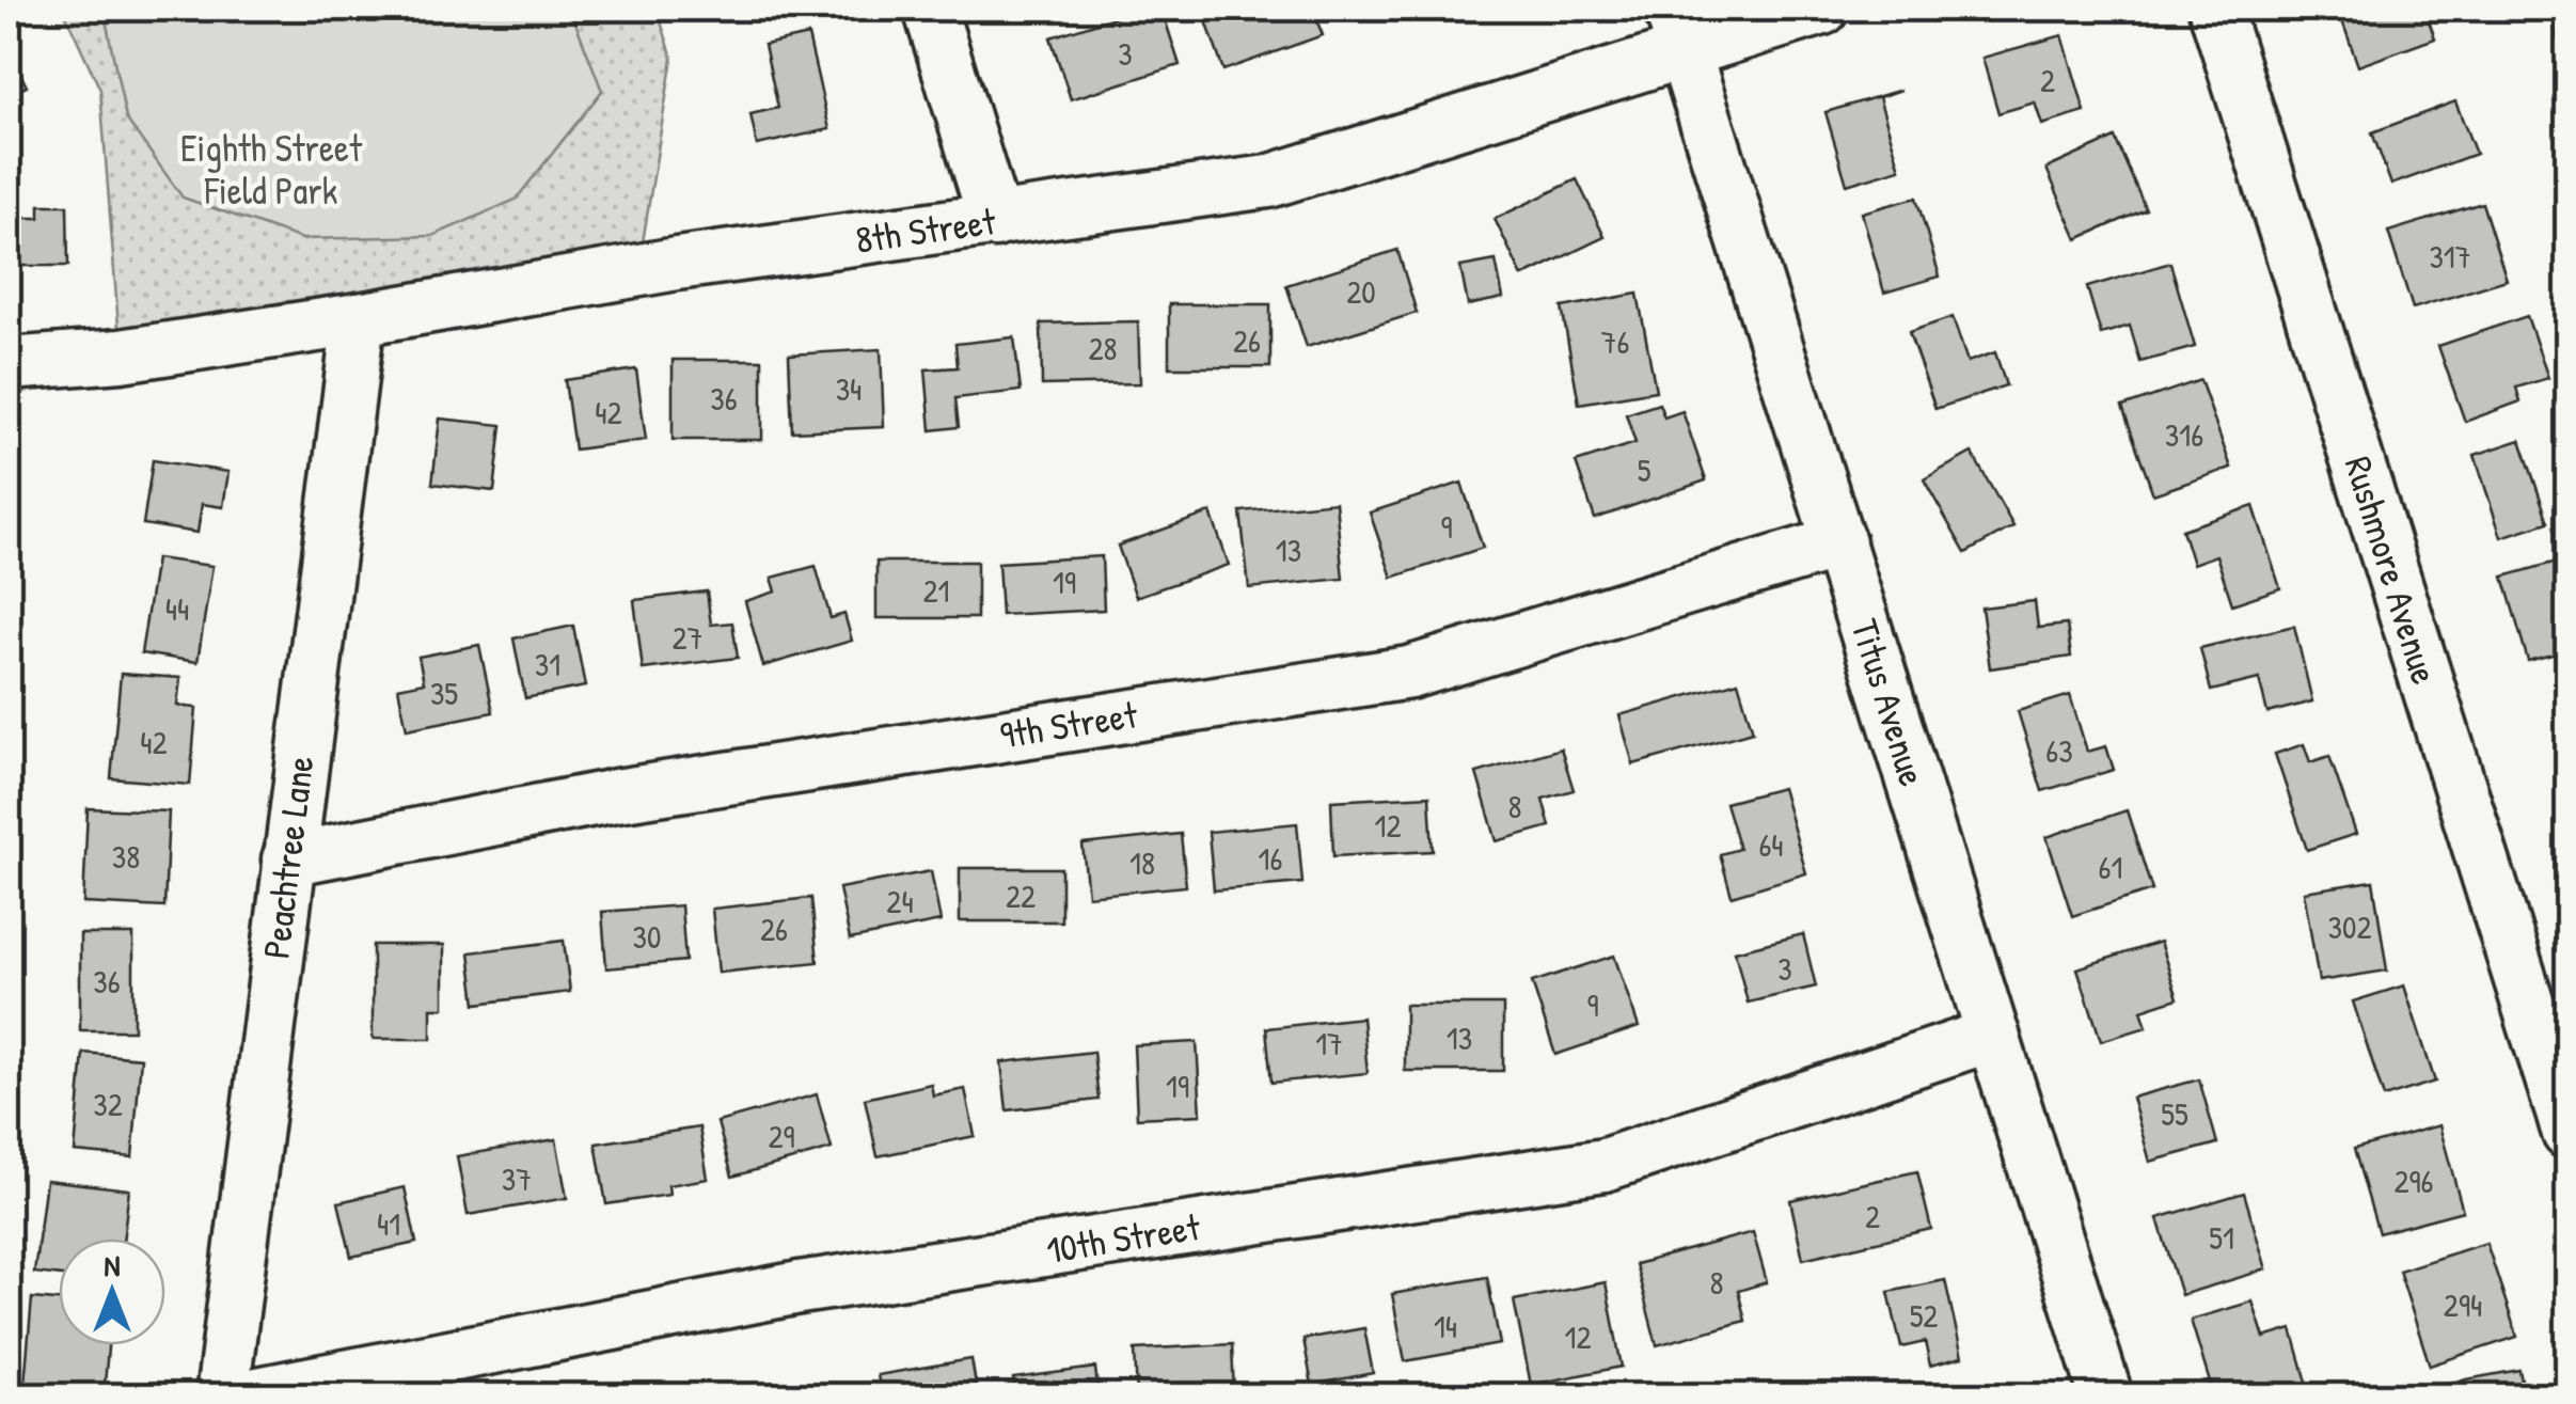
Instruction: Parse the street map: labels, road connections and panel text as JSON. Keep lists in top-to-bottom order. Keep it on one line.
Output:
{"streets":{"street":["8th Street","Rushmore Avenue","Titus Avenue","9th Street","Peachtree Lane","10th Street"]},"crossings":[["8th Street","Titus Avenue"],["8th Street","Peachtree Lane"],["Titus Avenue","9th Street"],["Titus Avenue","10th Street"],["9th Street","Peachtree Lane"]],"parks":["Eighth Street Field Park"],"house_numbers":["3","2","317","20","26","76","28","34","36","42","316","5","9","13","19","21","44","27","31","35","42","63","8","12","64","38","16","18","61","22","24","302","26","30","3","36","9","13","17","19","32","55","29","37","296","2","41","51","8","294","52","14","12"],"north":"top"}
